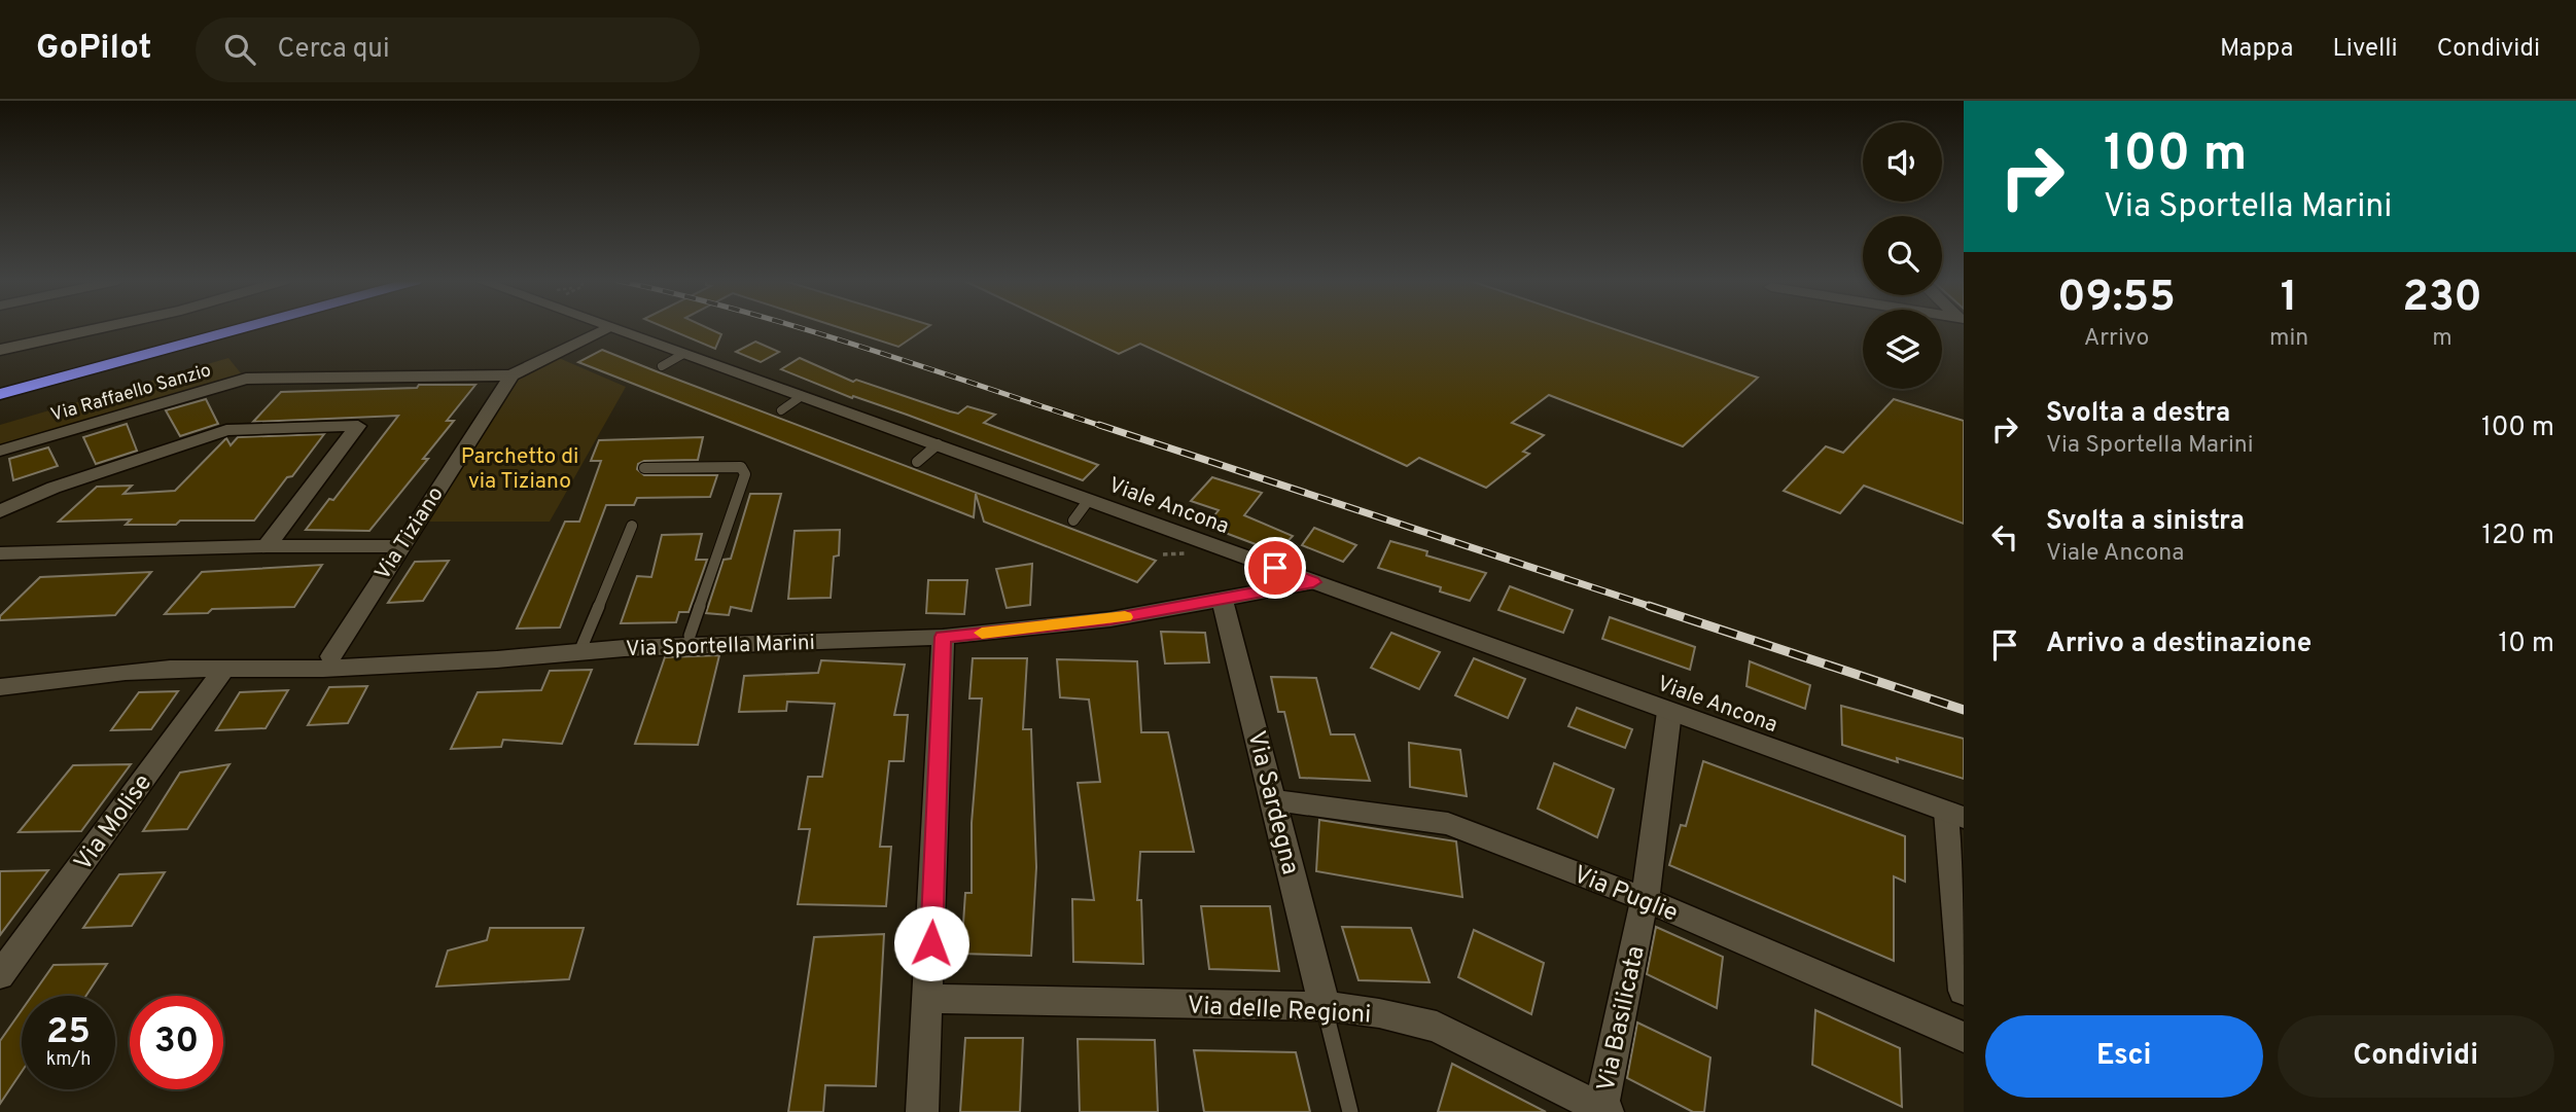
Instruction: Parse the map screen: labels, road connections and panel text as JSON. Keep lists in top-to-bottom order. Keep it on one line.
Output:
{"streets":{"street":["Via Raffaello Sanzio","Viale Ancona","Via Tiziano","Via Sportella Marini","Via Sardegna","Via Molise","Via Puglie","Via delle Regioni","Via Basilicata"]},"crossings":[["Via Raffaello Sanzio","Via Tiziano"],["Viale Ancona","Via Sportella Marini"],["Viale Ancona","Via Basilicata"],["Via Sportella Marini","Via Sardegna"],["Via Sportella Marini","Via Molise"],["Via Sardegna","Via Puglie"],["Via Sardegna","Via delle Regioni"],["Via Puglie","Via Basilicata"],["Via delle Regioni","Via Basilicata"]],"parks":["Parchetto di via Tiziano"],"page":{"header":"GoPilot","search":"Cerca qui","nav":["Mappa","Livelli","Condividi"],"turn":["100 m","Via Sportella Marini"],"eta":["09:55","Arrivo","1","min","230","m"],"list":[{"name":"Svolta a destra","note":"Via Sportella Marini","value":"100 m"},{"name":"Svolta a sinistra","note":"Viale Ancona","value":"120 m"},{"name":"Arrivo a destinazione","value":"10 m"}],"speed":"25 km/h","limit":"30","buttons":["Esci","Condividi"]}}
